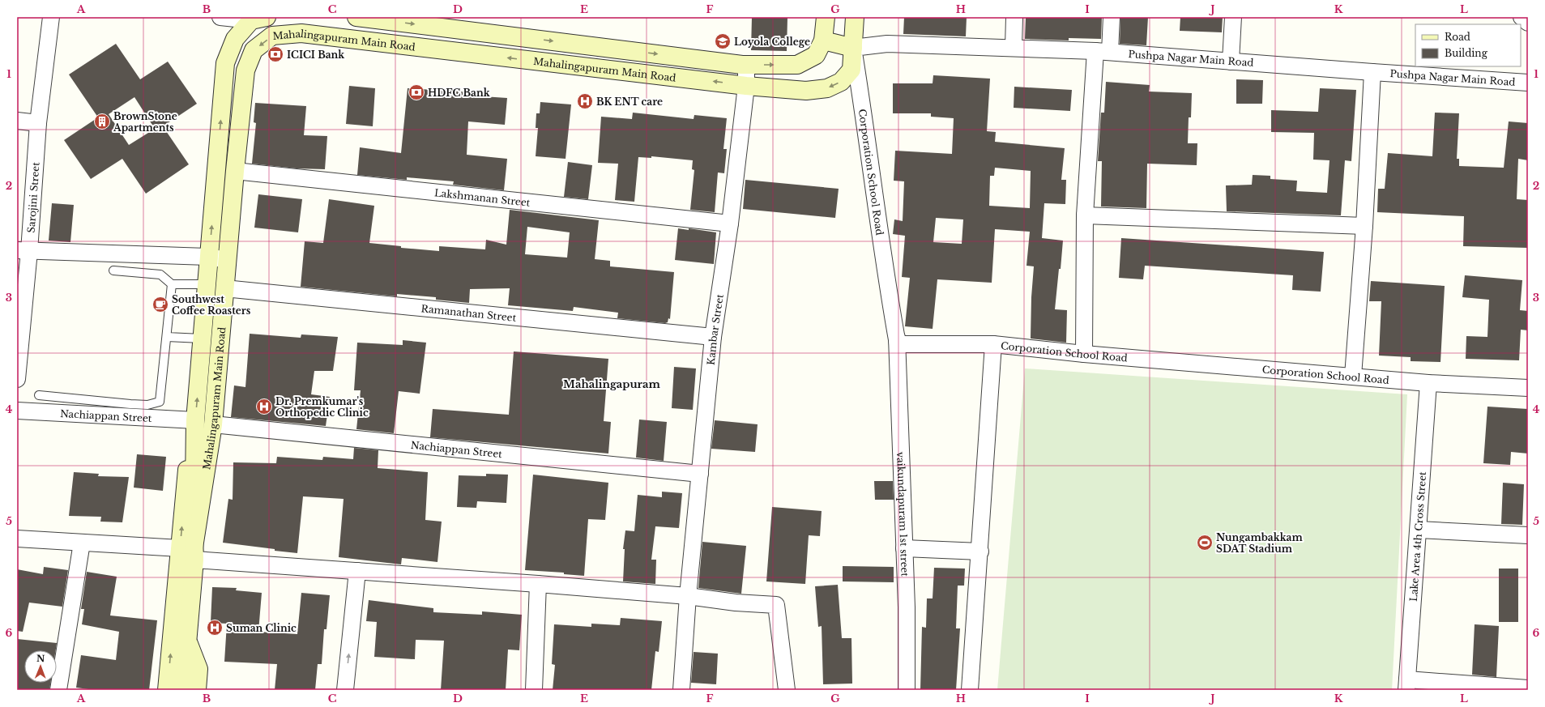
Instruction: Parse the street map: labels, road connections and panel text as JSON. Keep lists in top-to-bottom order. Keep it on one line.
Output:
{"streets":{"main road":["Mahalingapuram Main Road"],"street":["Pushpa Nagar Main Road","Corporation School Road","Lakshmanan Street","Sarojini Street","Ramanathan Street","Kambar Street","Nachiappan Street","vaikundapuram 1st street","Lake Area 4th Cross Street"]},"crossings":[["Mahalingapuram Main Road","Pushpa Nagar Main Road"],["Mahalingapuram Main Road","Corporation School Road"],["Mahalingapuram Main Road","Lakshmanan Street"],["Mahalingapuram Main Road","Ramanathan Street"],["Mahalingapuram Main Road","Kambar Street"],["Mahalingapuram Main Road","Nachiappan Street"],["Pushpa Nagar Main Road","Corporation School Road"],["Corporation School Road","vaikundapuram 1st street"],["Corporation School Road","Lake Area 4th Cross Street"],["Lakshmanan Street","Kambar Street"],["Ramanathan Street","Kambar Street"],["Kambar Street","Nachiappan Street"]],"districts":["Mahalingapuram"],"places":{"school or university":["Loyola College"],"bank":["ICICI Bank","HDFC Bank"],"hospital":["BK ENT care","Dr. Premkumar's Orthopedic Clinic","Suman Clinic"],"building":["BrownStone Apartments"],"cafe":["Southwest Coffee Roasters"],"sports":["Nungambakkam SDAT Stadium"]},"legend":["Road","Building"],"north":"top","grid":{"columns":["A","B","C","D","E","F","G","H","I","J","K","L"],"rows":["1","2","3","4","5","6"]}}
